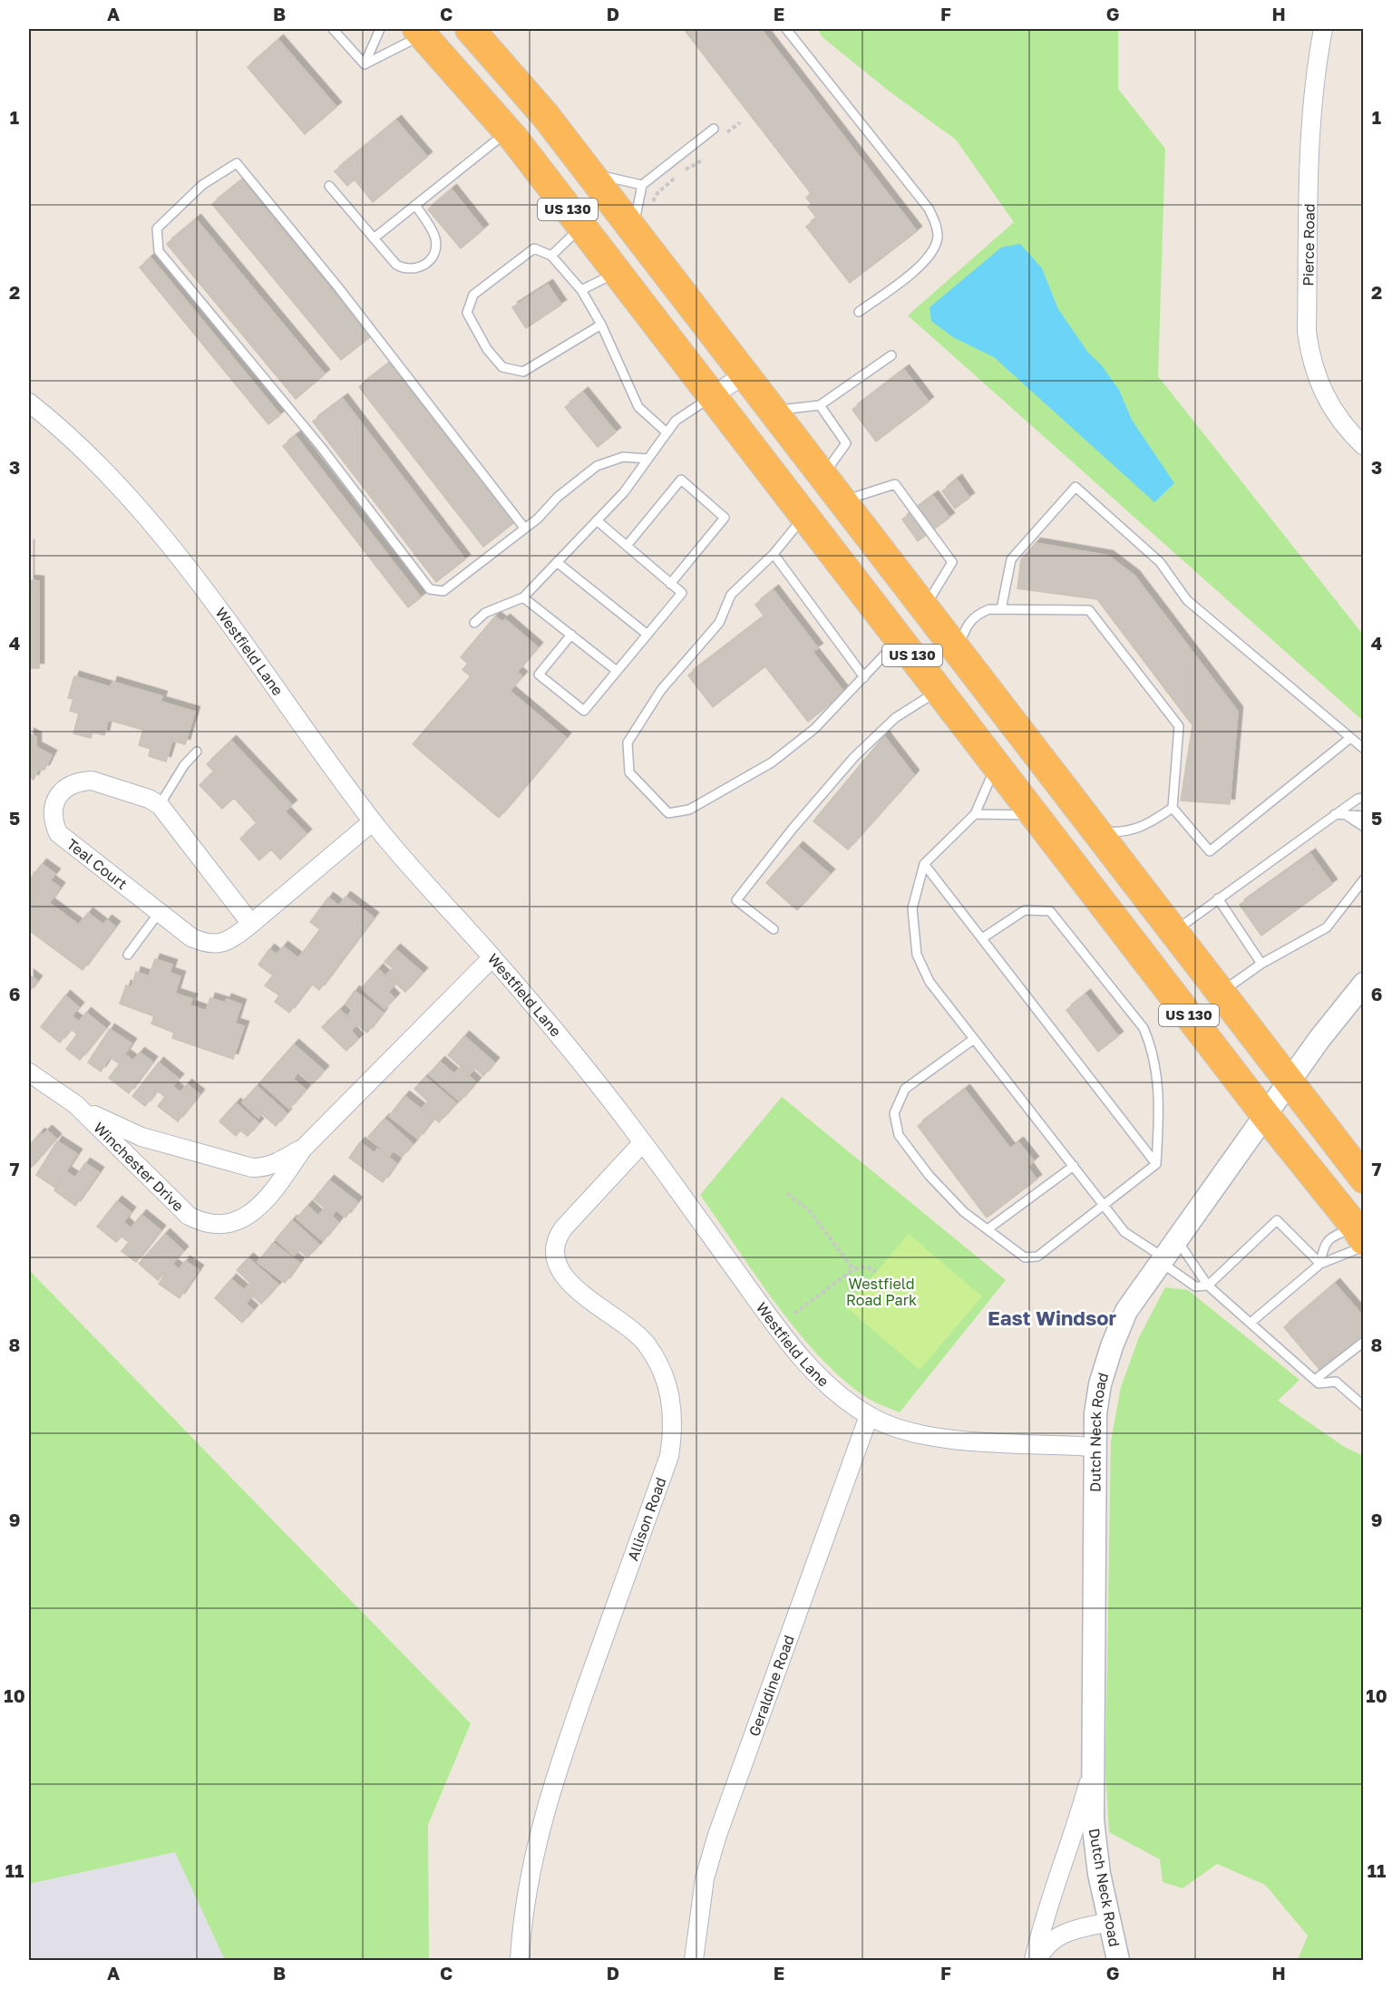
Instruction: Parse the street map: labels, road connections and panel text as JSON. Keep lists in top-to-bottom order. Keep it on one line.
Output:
{"streets":{"highway":["US 130"],"street":["Pierce Road","Westfield Lane","Teal Court","Winchester Drive","Dutch Neck Road","Allison Road","Geraldine Road"]},"crossings":[["US 130","Dutch Neck Road"],["Westfield Lane","Teal Court"],["Westfield Lane","Winchester Drive"],["Westfield Lane","Dutch Neck Road"],["Westfield Lane","Allison Road"],["Westfield Lane","Geraldine Road"]],"districts":["East Windsor"],"parks":["Westfield Road Park"],"grid":{"columns":["A","B","C","D","E","F","G","H"],"rows":["1","2","3","4","5","6","7","8","9","10","11"]}}
